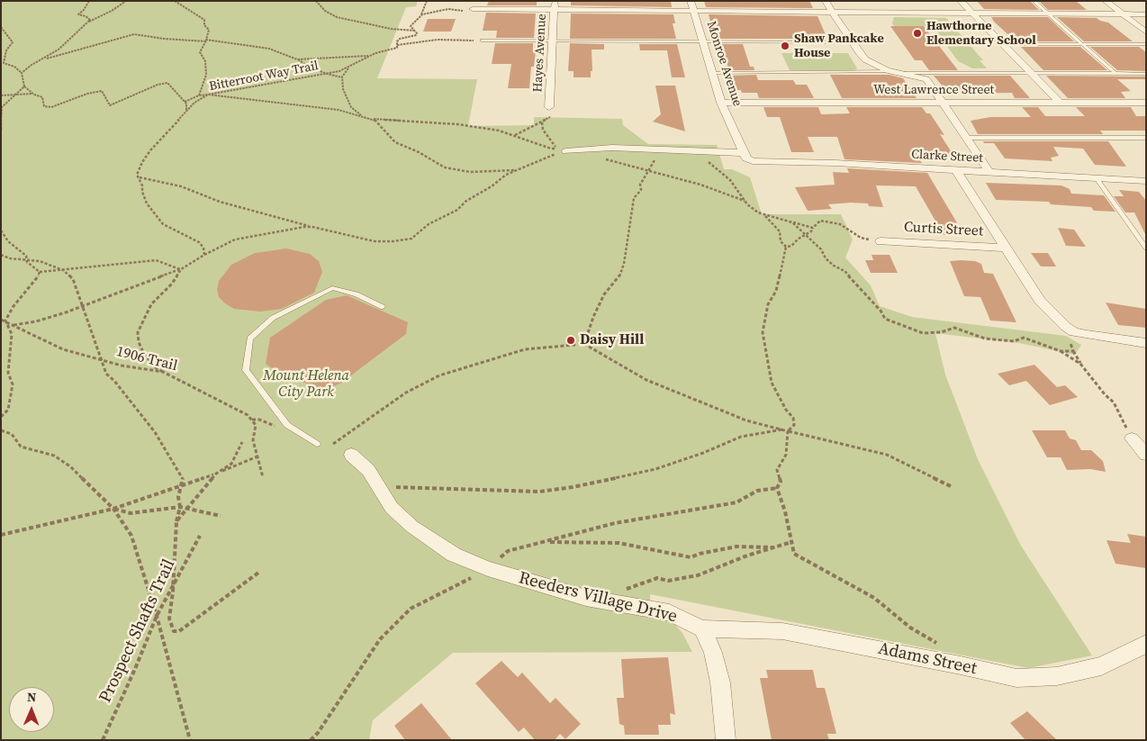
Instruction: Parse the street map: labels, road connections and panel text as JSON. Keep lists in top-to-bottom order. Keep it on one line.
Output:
{"streets":{"street":["Hayes Avenue","Monroe Avenue","West Lawrence Street","Clarke Street","Curtis Street","Reeders Village Drive","Adams Street"],"path":["Bitterroot Way Trail","1906 Trail","Prospect Shafts Trail"]},"crossings":[["Monroe Avenue","West Lawrence Street"],["Monroe Avenue","Clarke Street"],["Reeders Village Drive","Adams Street"]],"parks":["Mount Helena City Park"],"places":["Hawthorne Elementary School","Shaw Pankcake House","Daisy Hill"],"north":"top"}
